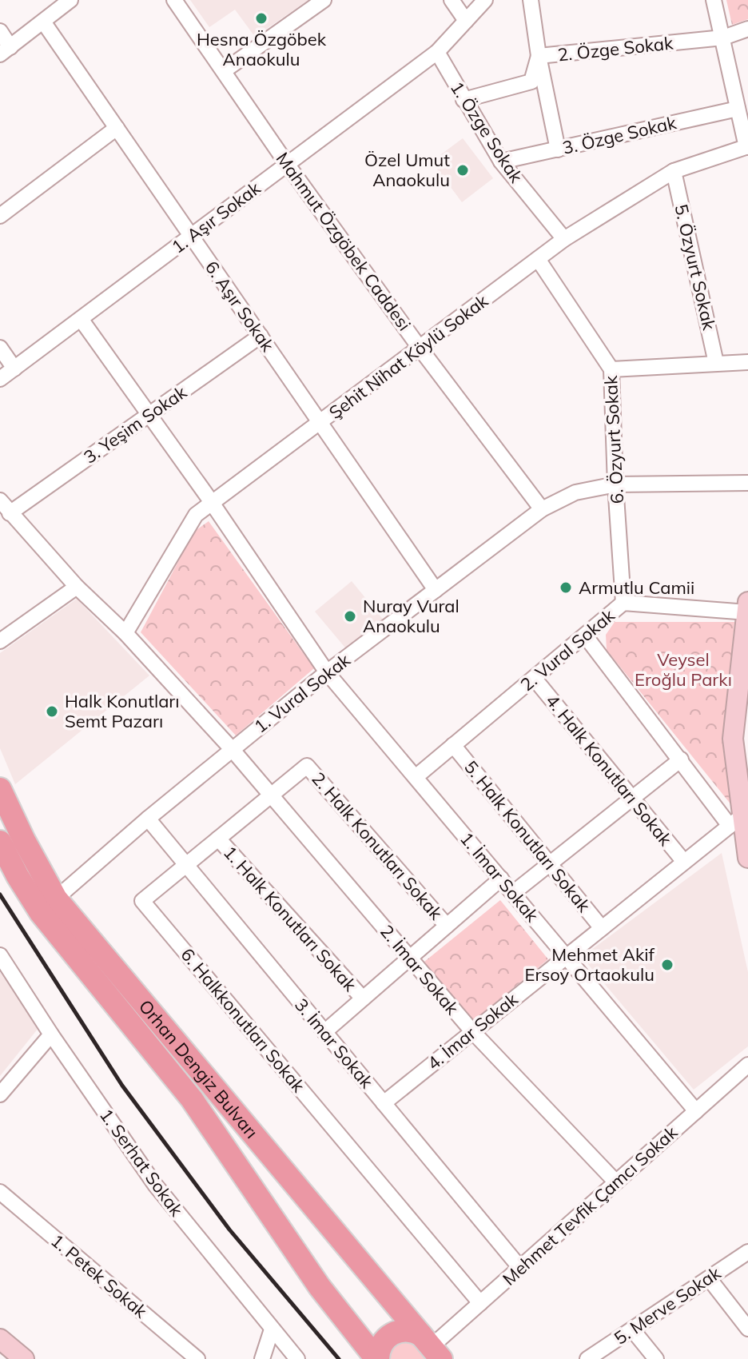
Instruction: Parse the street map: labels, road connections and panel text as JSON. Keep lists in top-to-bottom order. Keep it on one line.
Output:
{"streets":{"main road":["Orhan Dengiz Bulvarı"],"street":["2. Özge Sokak","1. Özge Sokak","3. Özge Sokak","1. Aşır Sokak","Mahmut Özgöbek Caddesi","5. Özyurt Sokak","6. Aşır Sokak","Şehit Nihat Köylü Sokak","3. Yeşim Sokak","6. Özyurt Sokak","2. Vural Sokak","1. Vural Sokak","4. Halk Konutları Sokak","5. Halk Konutları Sokak","2. Halk Konutları Sokak","1. İmar Sokak","1. Halk Konutları Sokak","2. İmar Sokak","6. Halkkonutları Sokak","4. İmar Sokak","3. İmar Sokak","1. Serhat Sokak","Mehmet Tevfik Çamcı Sokak","1. Petek Sokak","5. Merve Sokak"]},"crossings":[["2. Özge Sokak","1. Özge Sokak"],["1. Özge Sokak","3. Özge Sokak"],["1. Özge Sokak","1. Aşır Sokak"],["1. Özge Sokak","Şehit Nihat Köylü Sokak"],["1. Aşır Sokak","Mahmut Özgöbek Caddesi"],["1. Aşır Sokak","6. Aşır Sokak"],["1. Aşır Sokak","1. İmar Sokak"],["Mahmut Özgöbek Caddesi","Şehit Nihat Köylü Sokak"],["Mahmut Özgöbek Caddesi","1. Vural Sokak"],["5. Özyurt Sokak","Şehit Nihat Köylü Sokak"],["6. Aşır Sokak","Şehit Nihat Köylü Sokak"],["6. Aşır Sokak","3. Yeşim Sokak"],["6. Aşır Sokak","1. Vural Sokak"],["Şehit Nihat Köylü Sokak","6. Özyurt Sokak"],["Şehit Nihat Köylü Sokak","1. İmar Sokak"],["Şehit Nihat Köylü Sokak","2. İmar Sokak"],["3. Yeşim Sokak","1. İmar Sokak"],["3. Yeşim Sokak","2. İmar Sokak"],["6. Özyurt Sokak","2. Vural Sokak"],["6. Özyurt Sokak","1. Vural Sokak"],["2. Vural Sokak","4. Halk Konutları Sokak"],["2. Vural Sokak","5. Halk Konutları Sokak"],["2. Vural Sokak","1. İmar Sokak"],["1. Vural Sokak","1. İmar Sokak"],["1. Vural Sokak","2. İmar Sokak"],["1. Vural Sokak","3. İmar Sokak"],["1. Vural Sokak","Orhan Dengiz Bulvarı"],["4. Halk Konutları Sokak","4. İmar Sokak"],["5. Halk Konutları Sokak","4. İmar Sokak"],["2. Halk Konutları Sokak","6. Halkkonutları Sokak"],["1. İmar Sokak","4. İmar Sokak"],["1. İmar Sokak","Mehmet Tevfik Çamcı Sokak"],["1. Halk Konutları Sokak","6. Halkkonutları Sokak"],["2. İmar Sokak","6. Halkkonutları Sokak"],["2. İmar Sokak","4. İmar Sokak"],["2. İmar Sokak","Mehmet Tevfik Çamcı Sokak"],["6. Halkkonutları Sokak","3. İmar Sokak"],["6. Halkkonutları Sokak","Mehmet Tevfik Çamcı Sokak"],["4. İmar Sokak","3. İmar Sokak"],["3. İmar Sokak","Mehmet Tevfik Çamcı Sokak"],["Orhan Dengiz Bulvarı","Mehmet Tevfik Çamcı Sokak"]],"parks":["Veysel Eroğlu Parkı"],"places":["Hesna Özgöbek Anaokulu","Özel Umut Anaokulu","Armutlu Camii","Nuray Vural Anaokulu","Halk Konutları Semt Pazarı","Mehmet Akif Ersoy Ortaokulu"]}
